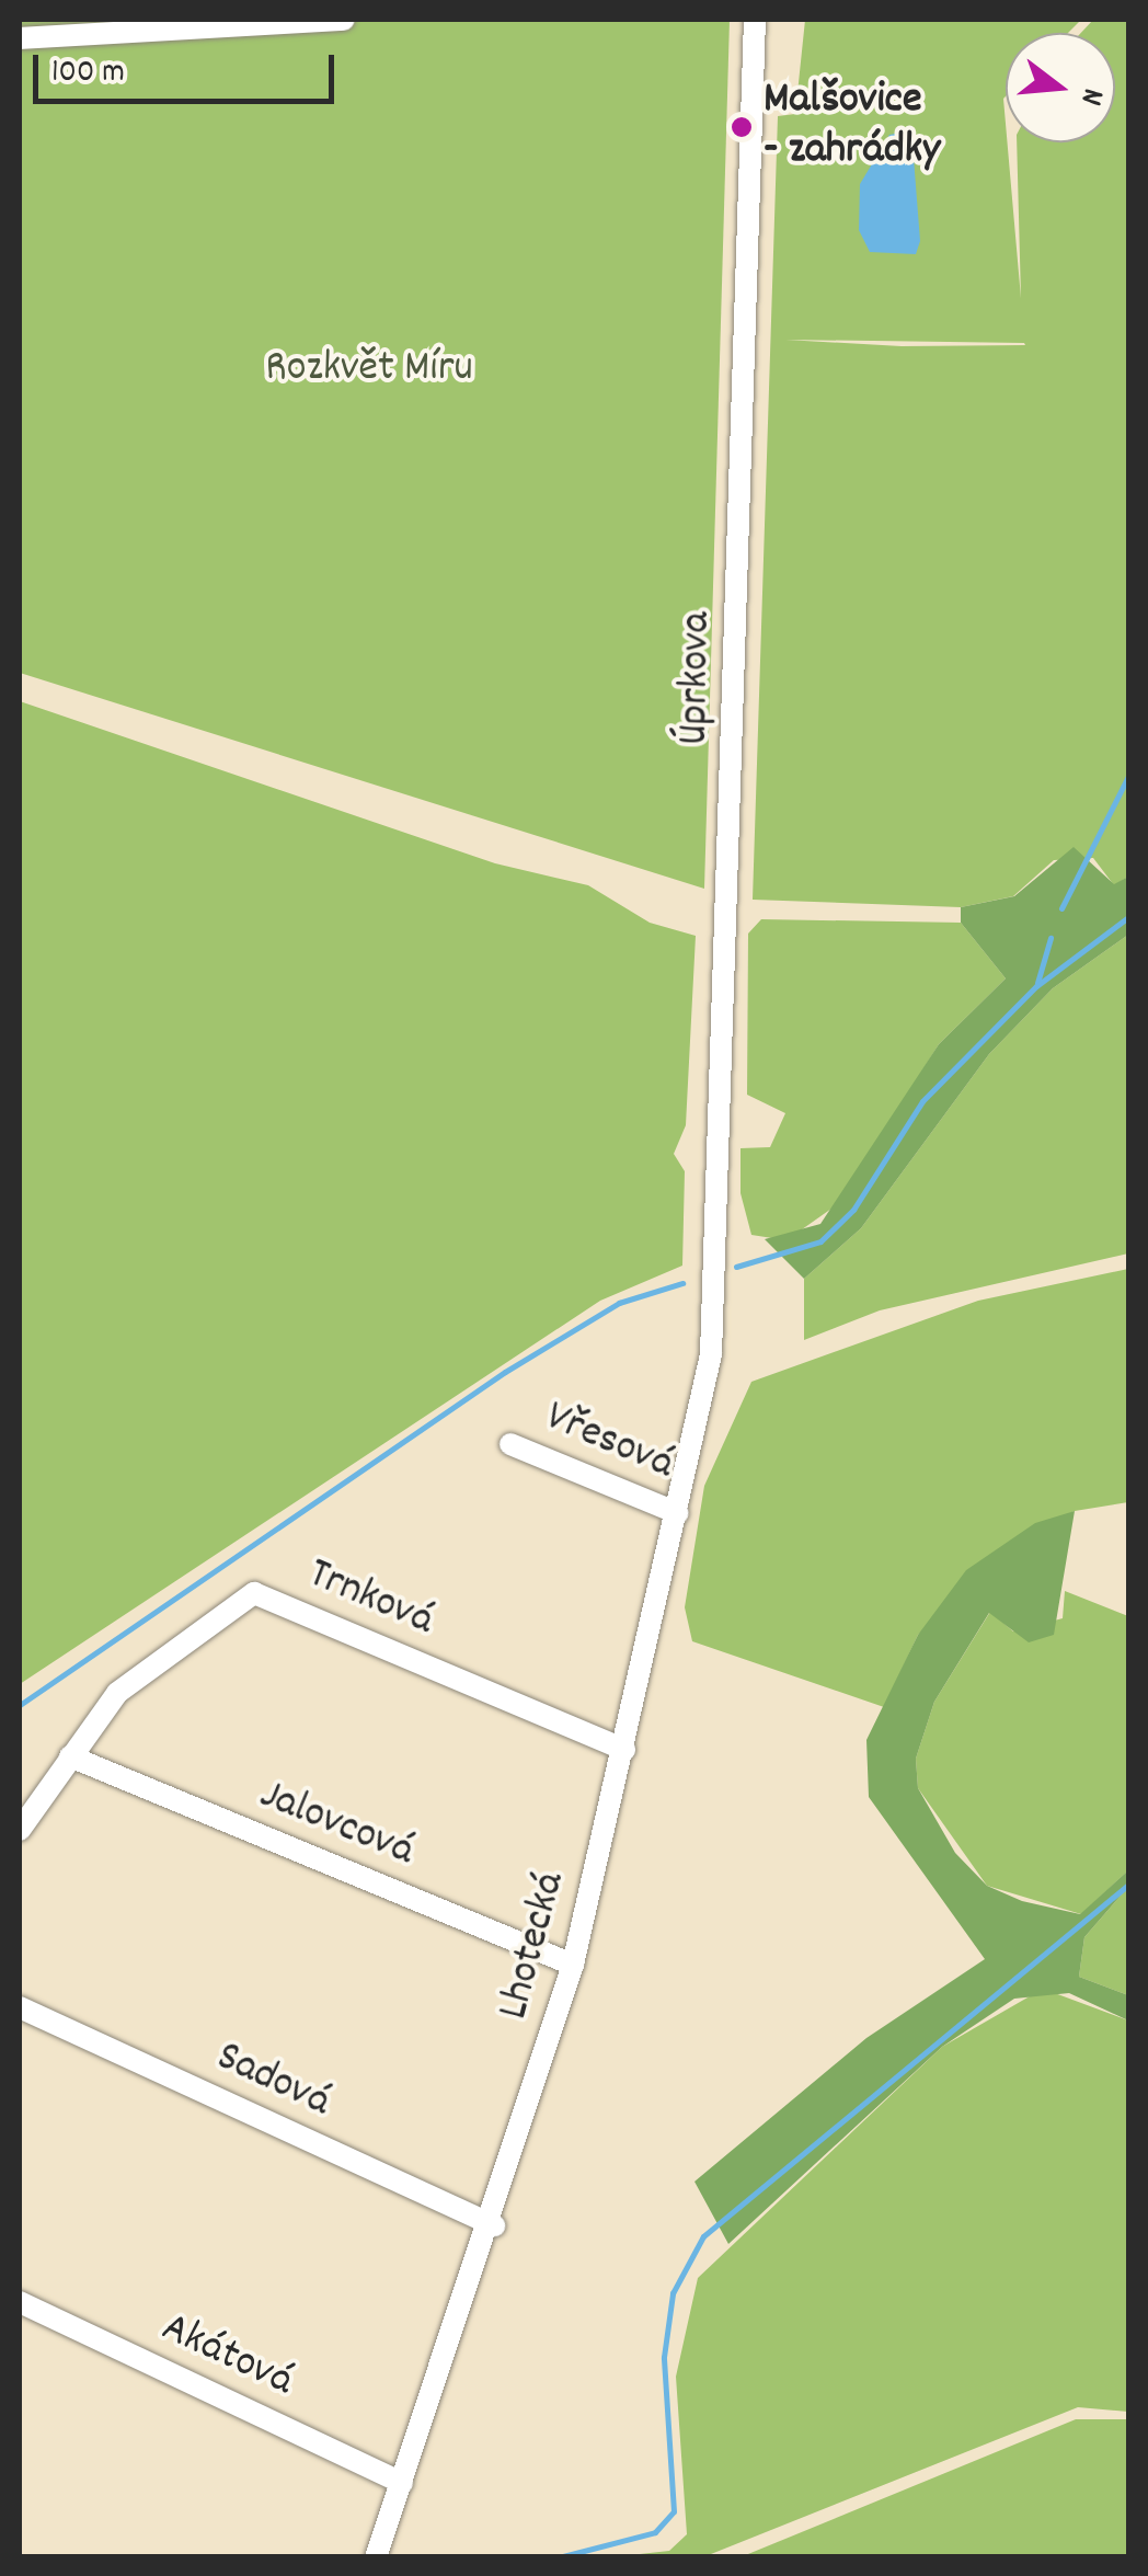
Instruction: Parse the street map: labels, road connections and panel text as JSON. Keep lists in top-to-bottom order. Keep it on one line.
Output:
{"streets":{"street":["Úprkova","Vřesová","Trnková","Jalovcová","Lhotecká","Sadová","Akátová"]},"crossings":[["Úprkova","Lhotecká"],["Vřesová","Lhotecká"],["Trnková","Jalovcová"],["Trnková","Lhotecká"],["Jalovcová","Lhotecká"],["Lhotecká","Sadová"],["Lhotecká","Akátová"]],"parks":["Rozkvět Míru"],"places":["Malšovice - zahrádky"],"scale_bar":"100 m","north":"right"}
